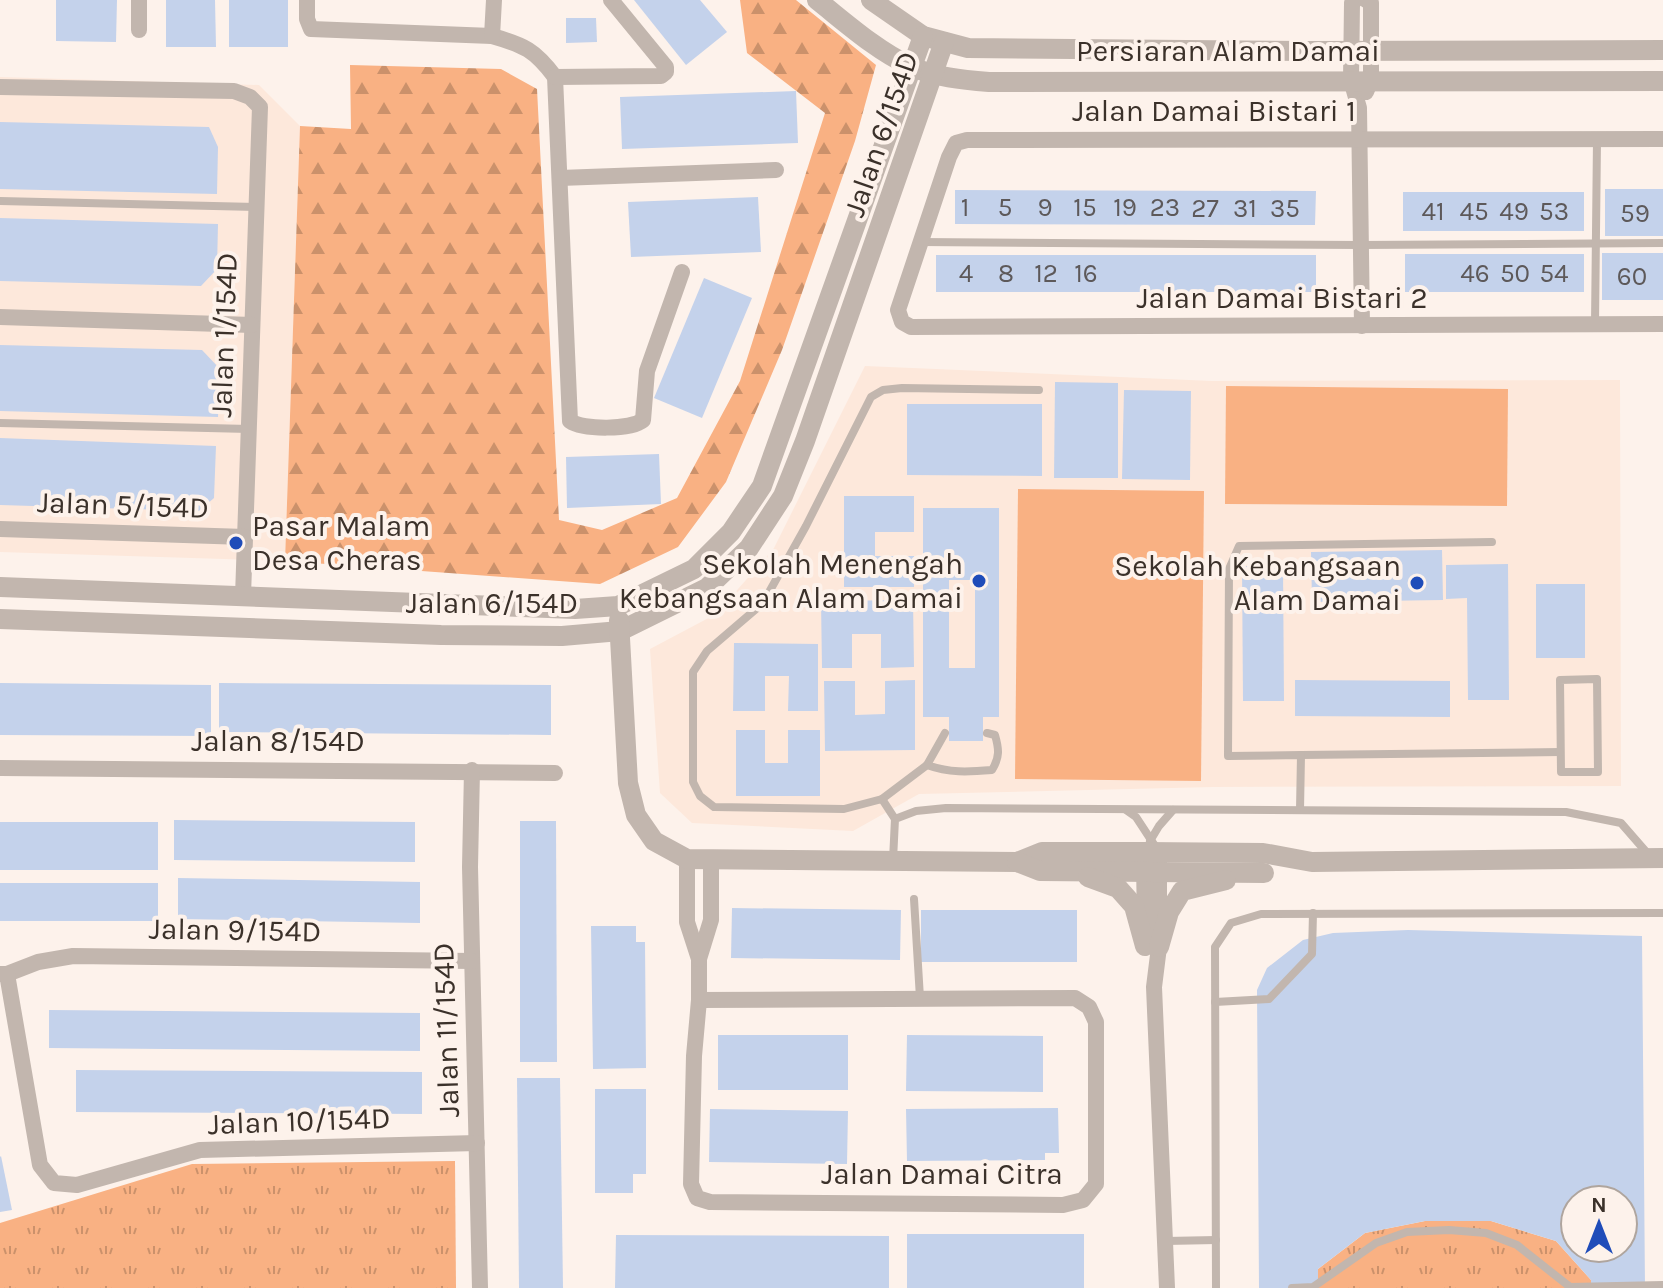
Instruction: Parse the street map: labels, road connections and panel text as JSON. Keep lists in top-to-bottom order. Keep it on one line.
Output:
{"streets":{"street":["Persiaran Alam Damai","Jalan Damai Bistari 1","Jalan 6/154D","Jalan Damai Bistari 2","Jalan 1/154D","Jalan 5/154D","Jalan 8/154D","Jalan 9/154D","Jalan 11/154D","Jalan 10/154D","Jalan Damai Citra"]},"crossings":[["Persiaran Alam Damai","Jalan 6/154D"],["Jalan Damai Bistari 1","Jalan Damai Bistari 2"],["Jalan 6/154D","Jalan 1/154D"],["Jalan 1/154D","Jalan 5/154D"],["Jalan 8/154D","Jalan 11/154D"],["Jalan 9/154D","Jalan 11/154D"],["Jalan 9/154D","Jalan 10/154D"],["Jalan 11/154D","Jalan 10/154D"]],"places":["Pasar Malam Desa Cheras","Sekolah Menengah Kebangsaan Alam Damai","Sekolah Kebangsaan Alam Damai"],"house_numbers":["1","5","9","15","19","23","27","31","35","41","45","49","53","59","4","8","12","16","46","50","54","60"],"north":"top"}
